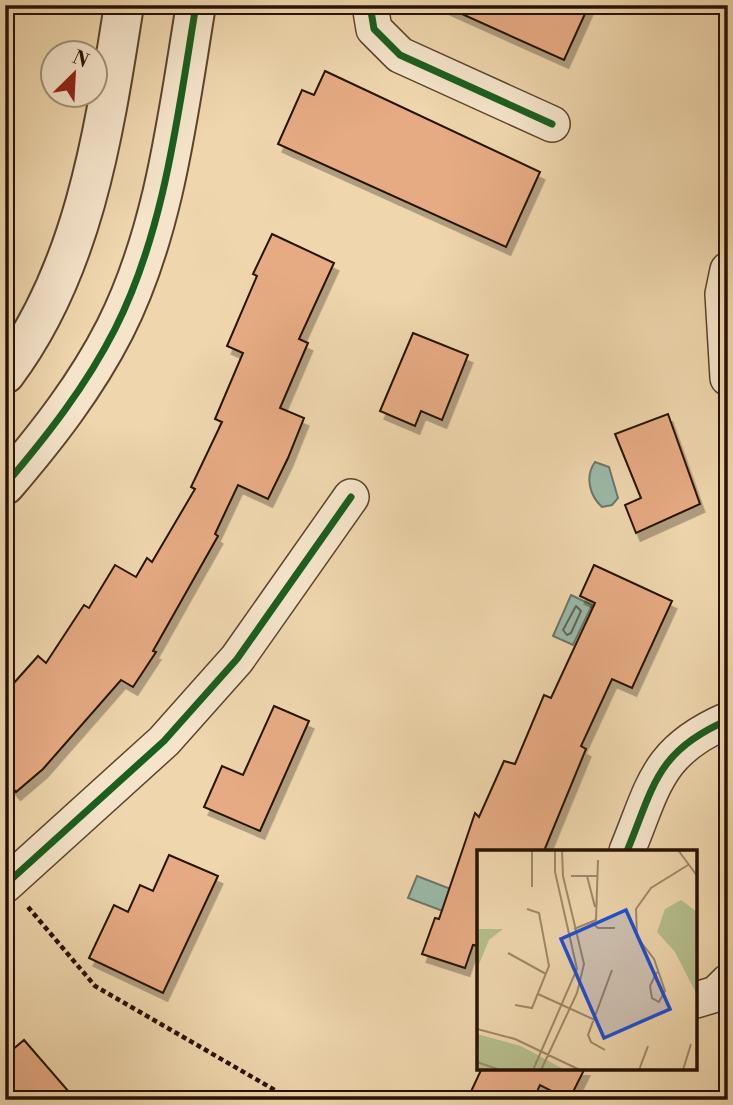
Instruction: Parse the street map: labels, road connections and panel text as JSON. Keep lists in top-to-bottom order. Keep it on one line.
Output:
{"north":"top right"}
